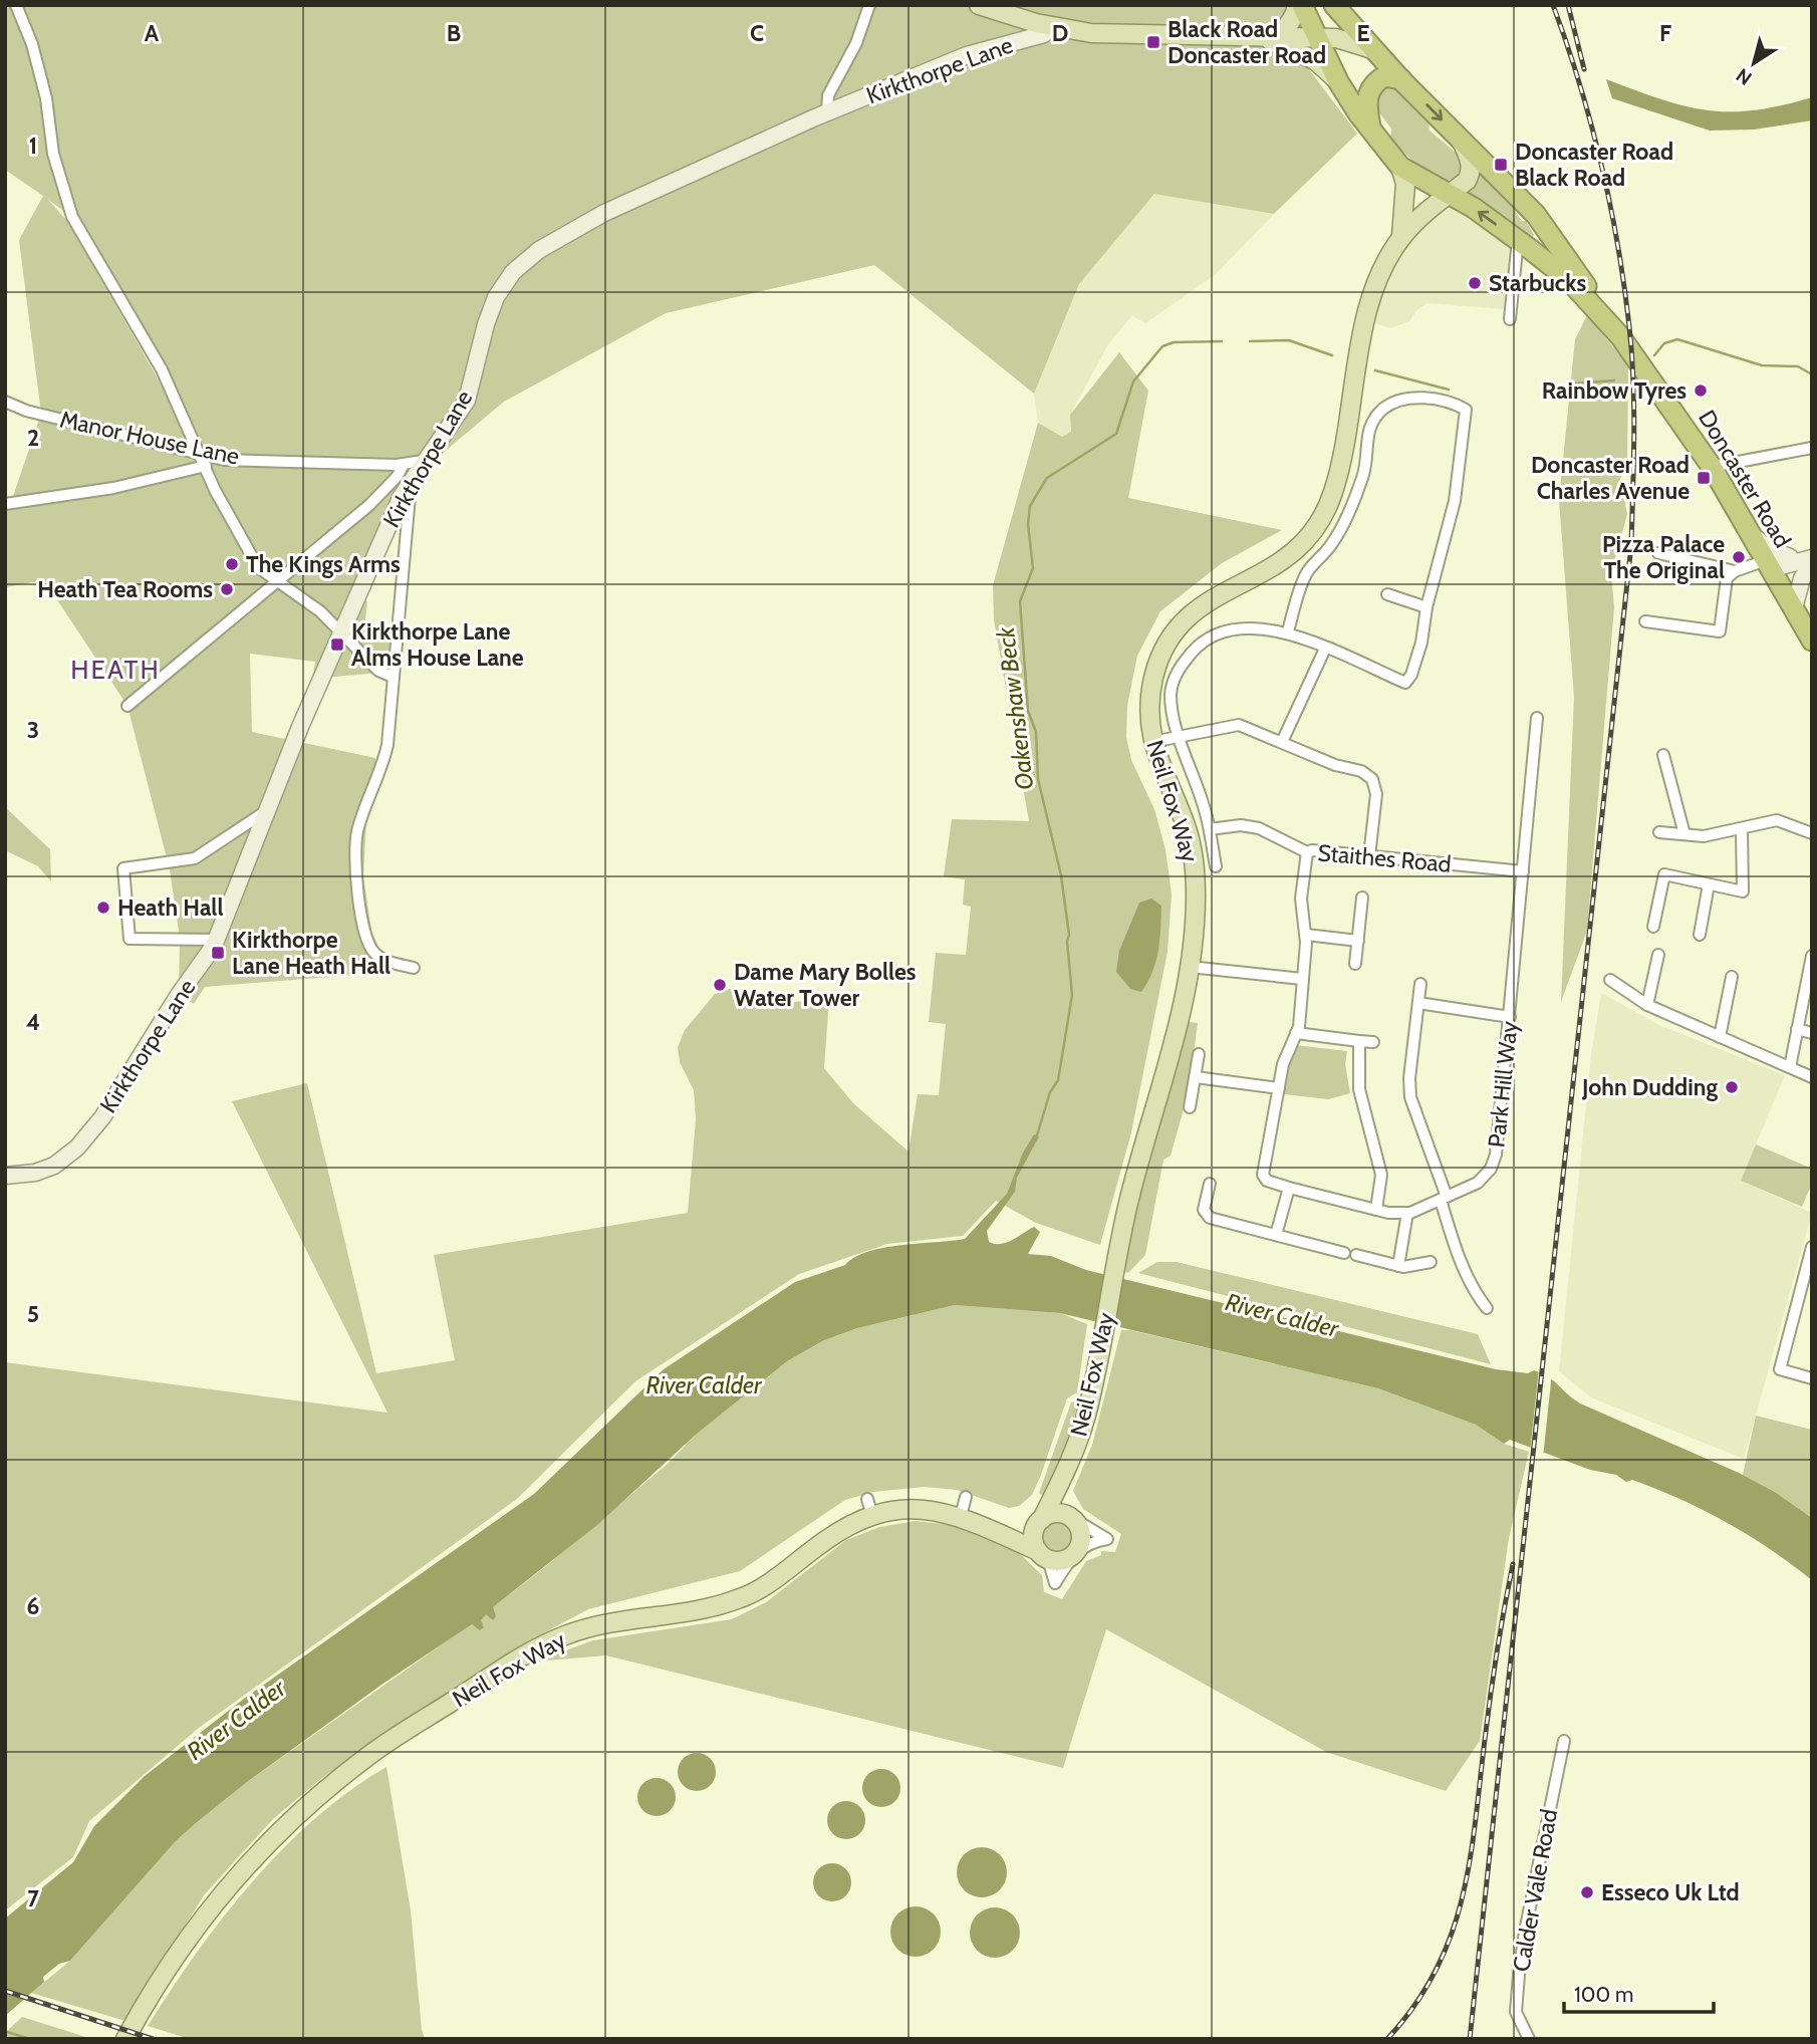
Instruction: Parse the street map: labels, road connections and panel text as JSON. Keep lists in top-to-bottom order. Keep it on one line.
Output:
{"streets":{"highway":["Doncaster Road"],"main road":["Neil Fox Way"],"street":["Kirkthorpe Lane","Manor House Lane","Staithes Road","Park Hill Way","Calder Vale Road"]},"crossings":[["Kirkthorpe Lane","Manor House Lane"],["Doncaster Road","Neil Fox Way"],["Staithes Road","Park Hill Way"]],"districts":["HEATH"],"water":["Oakenshaw Beck","River Calder"],"places":{"transit":["Black Road Doncaster Road","Doncaster Road Black Road","Doncaster Road Charles Avenue","Kirkthorpe Lane Alms House Lane","Kirkthorpe Lane Heath Hall"],"other":["Starbucks","Rainbow Tyres","Pizza Palace The Original","The Kings Arms","Heath Tea Rooms","Heath Hall","Dame Mary Bolles Water Tower","John Dudding","Esseco Uk Ltd"]},"scale_bar":"100 m","north":"bottom left","grid":{"columns":["A","B","C","D","E","F"],"rows":["1","2","3","4","5","6","7"]}}
